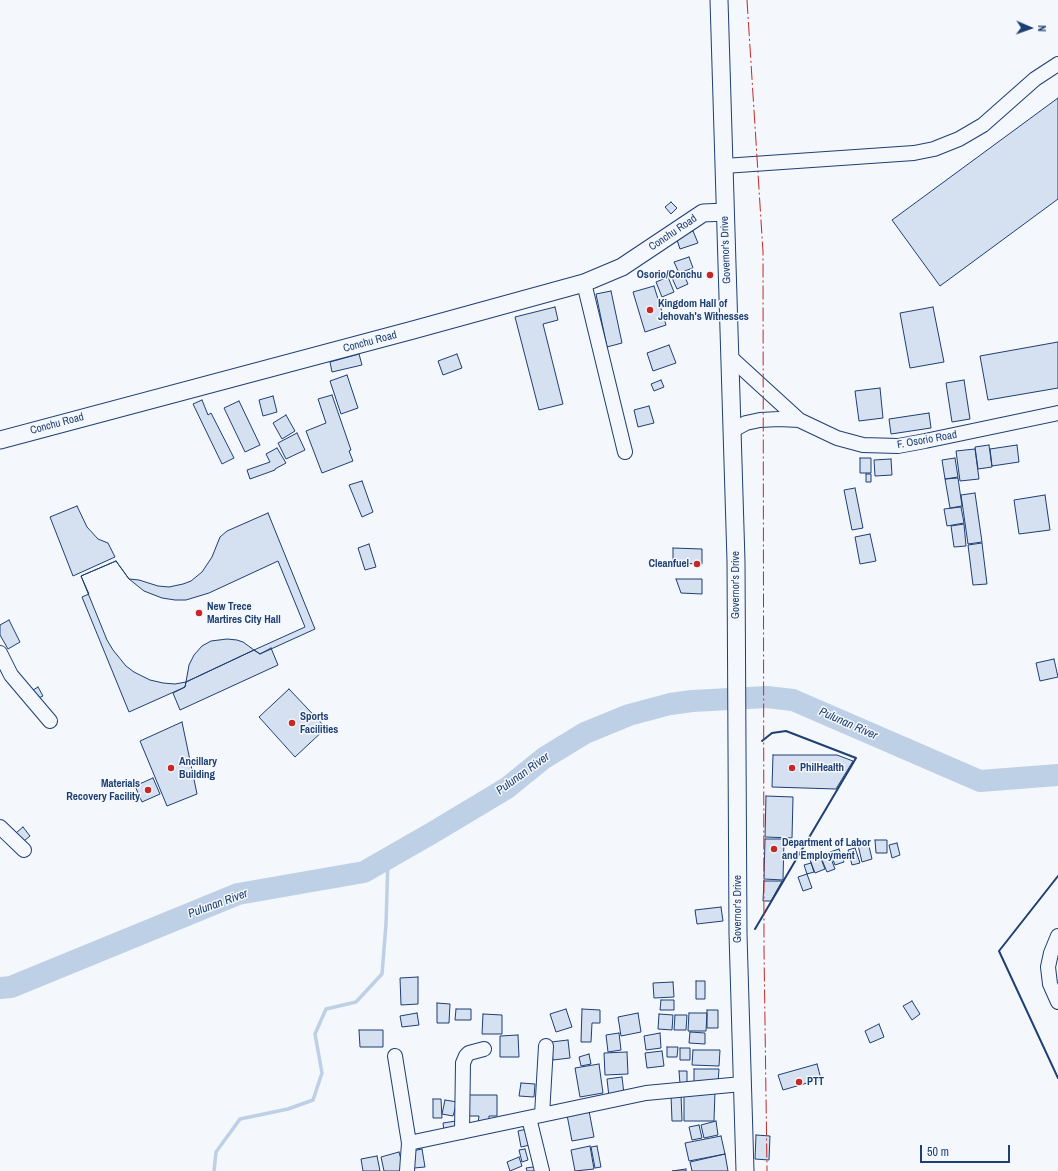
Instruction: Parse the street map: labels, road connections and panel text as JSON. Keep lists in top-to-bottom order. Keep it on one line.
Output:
{"streets":{"main road":["Conchu Road","Governor's Drive"],"street":["F. Osorio Road"]},"crossings":[["Conchu Road","Governor's Drive"],["Governor's Drive","F. Osorio Road"]],"water":["Pulunan River"],"places":["Osorio/Conchu","Kingdom Hall of Jehovah's Witnesses","Cleanfuel","New Trece Martires City Hall","Sports Facilities","Ancillary Building","PhilHealth","Materials Recovery Facility","Department of Labor and Employment","PTT"],"scale_bar":"50 m","north":"right"}
